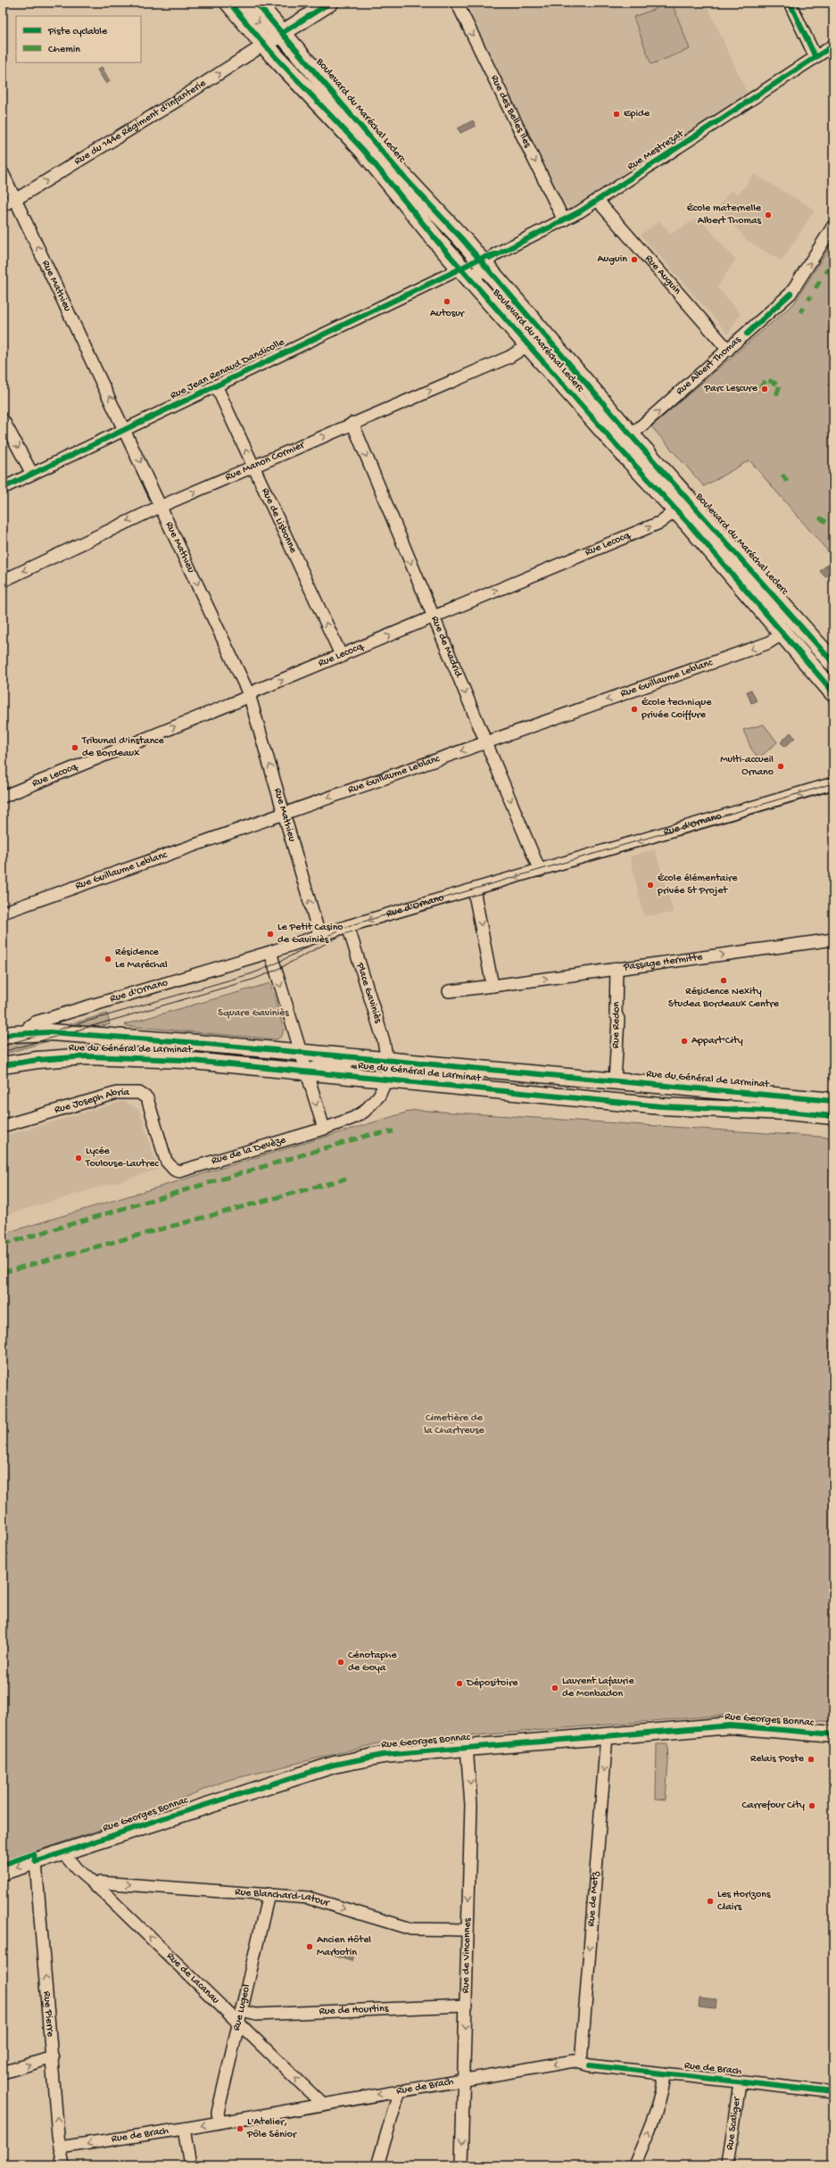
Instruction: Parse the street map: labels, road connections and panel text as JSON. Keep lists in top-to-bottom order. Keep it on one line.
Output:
{"streets":{"main road":["Boulevard du Maréchal Leclerc","Rue du Général de Larminat","Rue Georges Bonnac"],"street":["Rue des Belles Îles","Rue du 144e Régiment d'Infanterie","Rue Mestrezat","Rue Auguin","Rue Mathieu","Rue Albert Thomas","Rue Jean Renaud Dandicolle","Rue Manon Cormier","Rue de Lisbonne","Rue Lecocq","Rue de Madrid","Rue Guillaume Leblanc","Rue d'Ornano","Passage Hermitte","Place Gaviniès","Rue Redon","Rue Joseph Abria","Rue de la Devèze","Rue Blanchard-Latour","Rue de Metz","Rue de Vincennes","Rue de Lacanau","Rue Lugeol","Rue de Hourtins","Rue Pierre","Rue de Brach","Rue Scaliger"]},"crossings":[["Boulevard du Maréchal Leclerc","Rue du 144e Régiment d'Infanterie"],["Boulevard du Maréchal Leclerc","Rue Mestrezat"],["Boulevard du Maréchal Leclerc","Rue Albert Thomas"],["Boulevard du Maréchal Leclerc","Rue Jean Renaud Dandicolle"],["Boulevard du Maréchal Leclerc","Rue Manon Cormier"],["Boulevard du Maréchal Leclerc","Rue Lecocq"],["Boulevard du Maréchal Leclerc","Rue Guillaume Leblanc"],["Rue des Belles Îles","Rue Mestrezat"],["Rue du 144e Régiment d'Infanterie","Rue Mathieu"],["Rue Mestrezat","Rue Auguin"],["Rue Auguin","Rue Albert Thomas"],["Rue Mathieu","Rue Jean Renaud Dandicolle"],["Rue Mathieu","Rue Manon Cormier"],["Rue Mathieu","Rue Lecocq"],["Rue Mathieu","Rue Guillaume Leblanc"],["Rue Mathieu","Rue d'Ornano"],["Rue Jean Renaud Dandicolle","Rue de Lisbonne"],["Rue Manon Cormier","Rue de Lisbonne"],["Rue Manon Cormier","Rue de Madrid"],["Rue de Lisbonne","Rue Lecocq"],["Rue Lecocq","Rue de Madrid"],["Rue de Madrid","Rue Guillaume Leblanc"],["Rue de Madrid","Rue d'Ornano"],["Rue d'Ornano","Place Gaviniès"],["Rue d'Ornano","Rue du Général de Larminat"],["Passage Hermitte","Rue Redon"],["Place Gaviniès","Rue du Général de Larminat"],["Place Gaviniès","Rue de la Devèze"],["Rue Redon","Rue du Général de Larminat"],["Rue du Général de Larminat","Rue de la Devèze"],["Rue Joseph Abria","Rue de la Devèze"],["Rue Georges Bonnac","Rue de Metz"],["Rue Georges Bonnac","Rue de Vincennes"],["Rue Georges Bonnac","Rue de Lacanau"],["Rue Georges Bonnac","Rue Pierre"],["Rue Blanchard-Latour","Rue de Vincennes"],["Rue Blanchard-Latour","Rue de Lacanau"],["Rue Blanchard-Latour","Rue Lugeol"],["Rue de Metz","Rue de Brach"],["Rue de Vincennes","Rue de Hourtins"],["Rue de Vincennes","Rue de Brach"],["Rue de Lacanau","Rue Lugeol"],["Rue de Lacanau","Rue de Brach"],["Rue Lugeol","Rue de Hourtins"],["Rue Lugeol","Rue de Brach"],["Rue Pierre","Rue de Brach"],["Rue de Brach","Rue Scaliger"]],"one_way":["Rue des Belles Îles","Rue du 144e Régiment d'Infanterie","Rue Albert Thomas","Rue de Lisbonne","Rue Lecocq","Rue de Madrid","Rue Guillaume Leblanc","Rue d'Ornano","Passage Hermitte","Rue Blanchard-Latour","Rue de Metz","Rue de Vincennes","Rue de Lacanau","Rue Pierre","Rue de Brach"],"parks":["Square Gaviniès","Cimetière de la Chartreuse"],"places":["Epide","École maternelle Albert Thomas","Auguin","Autosur","Parc Lescure","École technique privée Coiffure","Tribunal d'instance de Bordeaux","Multi-accueil Ornano","École élémentaire privée St Projet","Le Petit Casino de Gaviniès","Résidence Le Maréchal","Résidence Nexity Studea Bordeaux Centre","Appart'City","Lycée Toulouse-Lautrec","Cénotaphe de Goya","Dépositoire","Laurent Lafaurie de Monbadon","Relais Poste","Carrefour City","Les Horizons Clairs","Ancien Hôtel Marbotin","L'Atelier, Pôle Sénior"],"legend":["Piste cyclable","Chemin"]}
